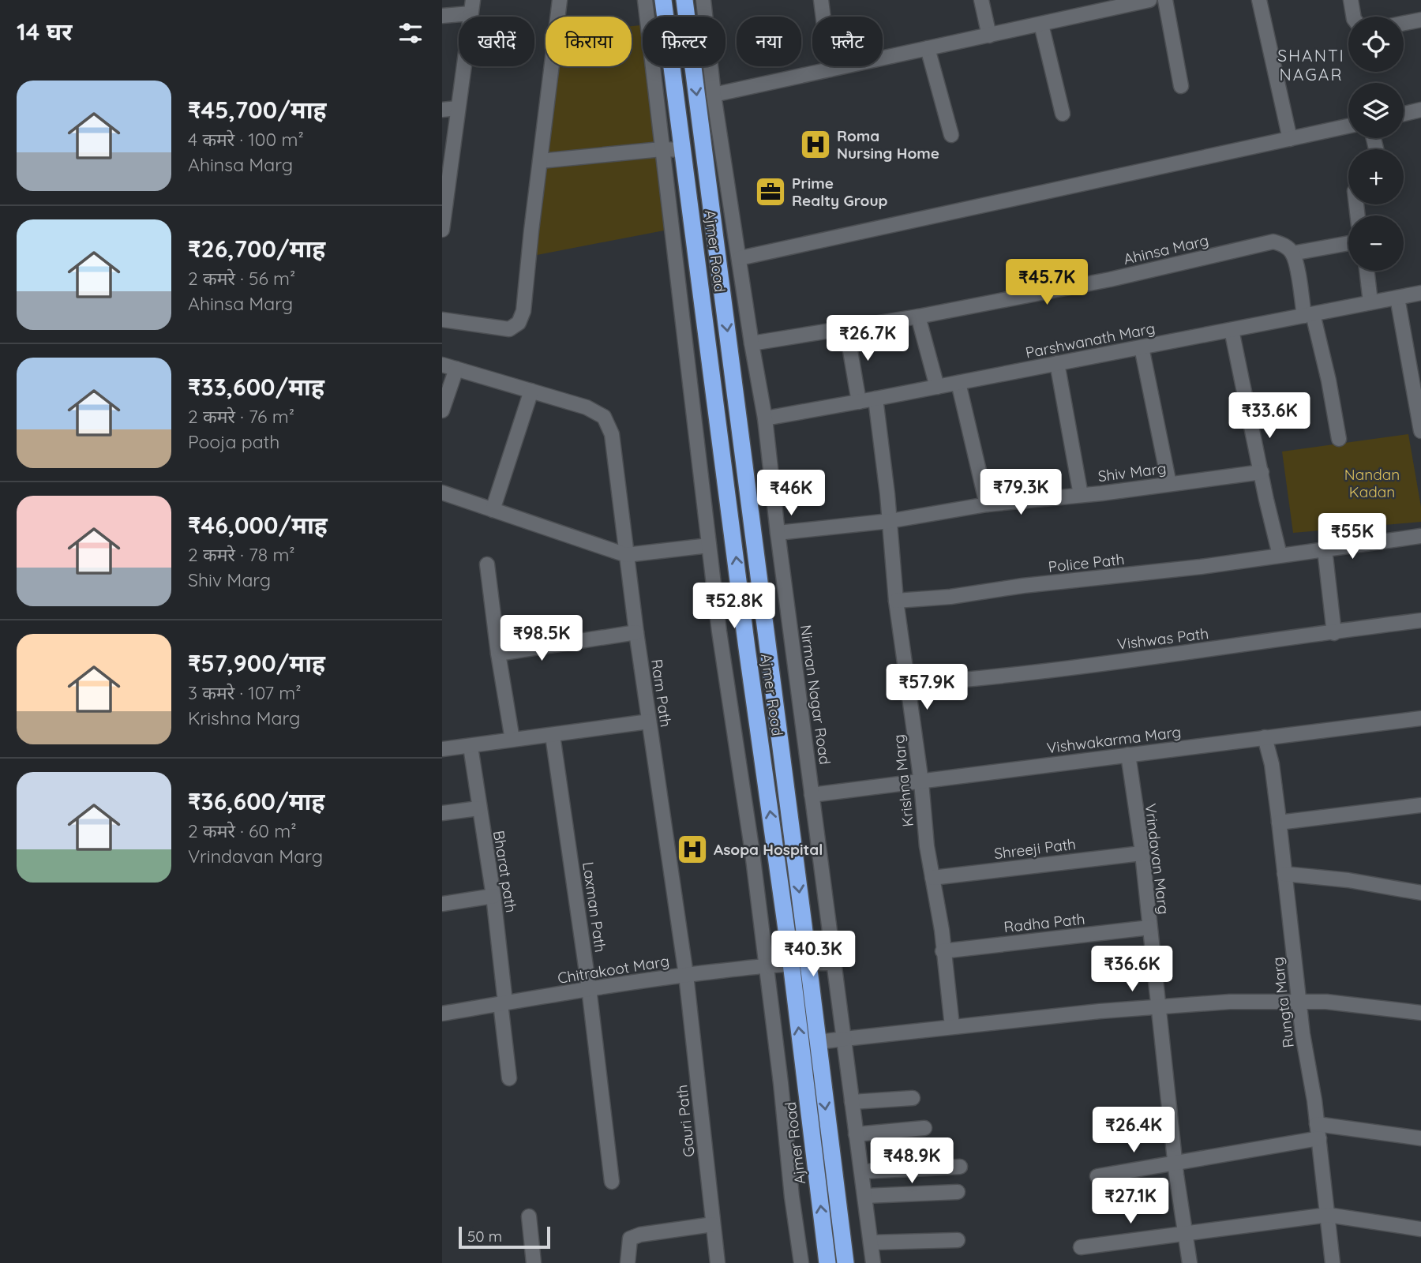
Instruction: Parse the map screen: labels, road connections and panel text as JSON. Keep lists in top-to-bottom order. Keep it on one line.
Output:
{"streets":{"highway":["Ajmer Road"],"street":["Ahinsa Marg","Parshwanath Marg","Shiv Marg","Police Path","Vishwas Path","Ram Path","Nirman Nagar Road","Vishwakarma Marg","Krishna Marg","Shreeji Path","Vrindavan Marg","Bharat path","Laxman Path","Radha Path","Chitrakoot Marg","Rungta Marg","Gauri Path"]},"crossings":[["Ahinsa Marg","Nirman Nagar Road"],["Ajmer Road","Chitrakoot Marg"],["Parshwanath Marg","Nirman Nagar Road"],["Parshwanath Marg","Krishna Marg"],["Shiv Marg","Nirman Nagar Road"],["Shiv Marg","Krishna Marg"],["Police Path","Krishna Marg"],["Vishwas Path","Krishna Marg"],["Ram Path","Chitrakoot Marg"],["Ram Path","Gauri Path"],["Nirman Nagar Road","Vishwakarma Marg"],["Nirman Nagar Road","Chitrakoot Marg"],["Vishwakarma Marg","Krishna Marg"],["Vishwakarma Marg","Vrindavan Marg"],["Vishwakarma Marg","Rungta Marg"],["Krishna Marg","Shreeji Path"],["Krishna Marg","Radha Path"],["Shreeji Path","Vrindavan Marg"],["Vrindavan Marg","Radha Path"],["Bharat path","Chitrakoot Marg"],["Laxman Path","Chitrakoot Marg"],["Chitrakoot Marg","Gauri Path"]],"districts":["SHANTI NAGAR"],"parks":["Nandan Kadan"],"places":{"hospital":["Roma Nursing Home","Asopa Hospital"],"office":["Prime Realty Group"]},"scale_bar":"50 m","page":{"heading":"14 घर","map_buttons":["+","−"],"chip":["खरीदें","किराया","फ़िल्टर","नया","फ़्लैट"],"list":[{"name":"₹45,700/माह","note":"4 कमरे · 100 m² · Ahinsa Marg"},{"name":"₹26,700/माह","note":"2 कमरे · 56 m² · Ahinsa Marg"},{"name":"₹33,600/माह","note":"2 कमरे · 76 m² · Pooja path"},{"name":"₹46,000/माह","note":"2 कमरे · 78 m² · Shiv Marg"},{"name":"₹57,900/माह","note":"3 कमरे · 107 m² · Krishna Marg"},{"name":"₹36,600/माह","note":"2 कमरे · 60 m² · Vrindavan Marg"}],"price":["₹45.7K","₹26.7K","₹33.6K","₹79.3K","₹46K","₹55K","₹52.8K","₹98.5K","₹57.9K","₹40.3K","₹36.6K","₹26.4K","₹48.9K","₹27.1K"],"scale":"50 m"}}
